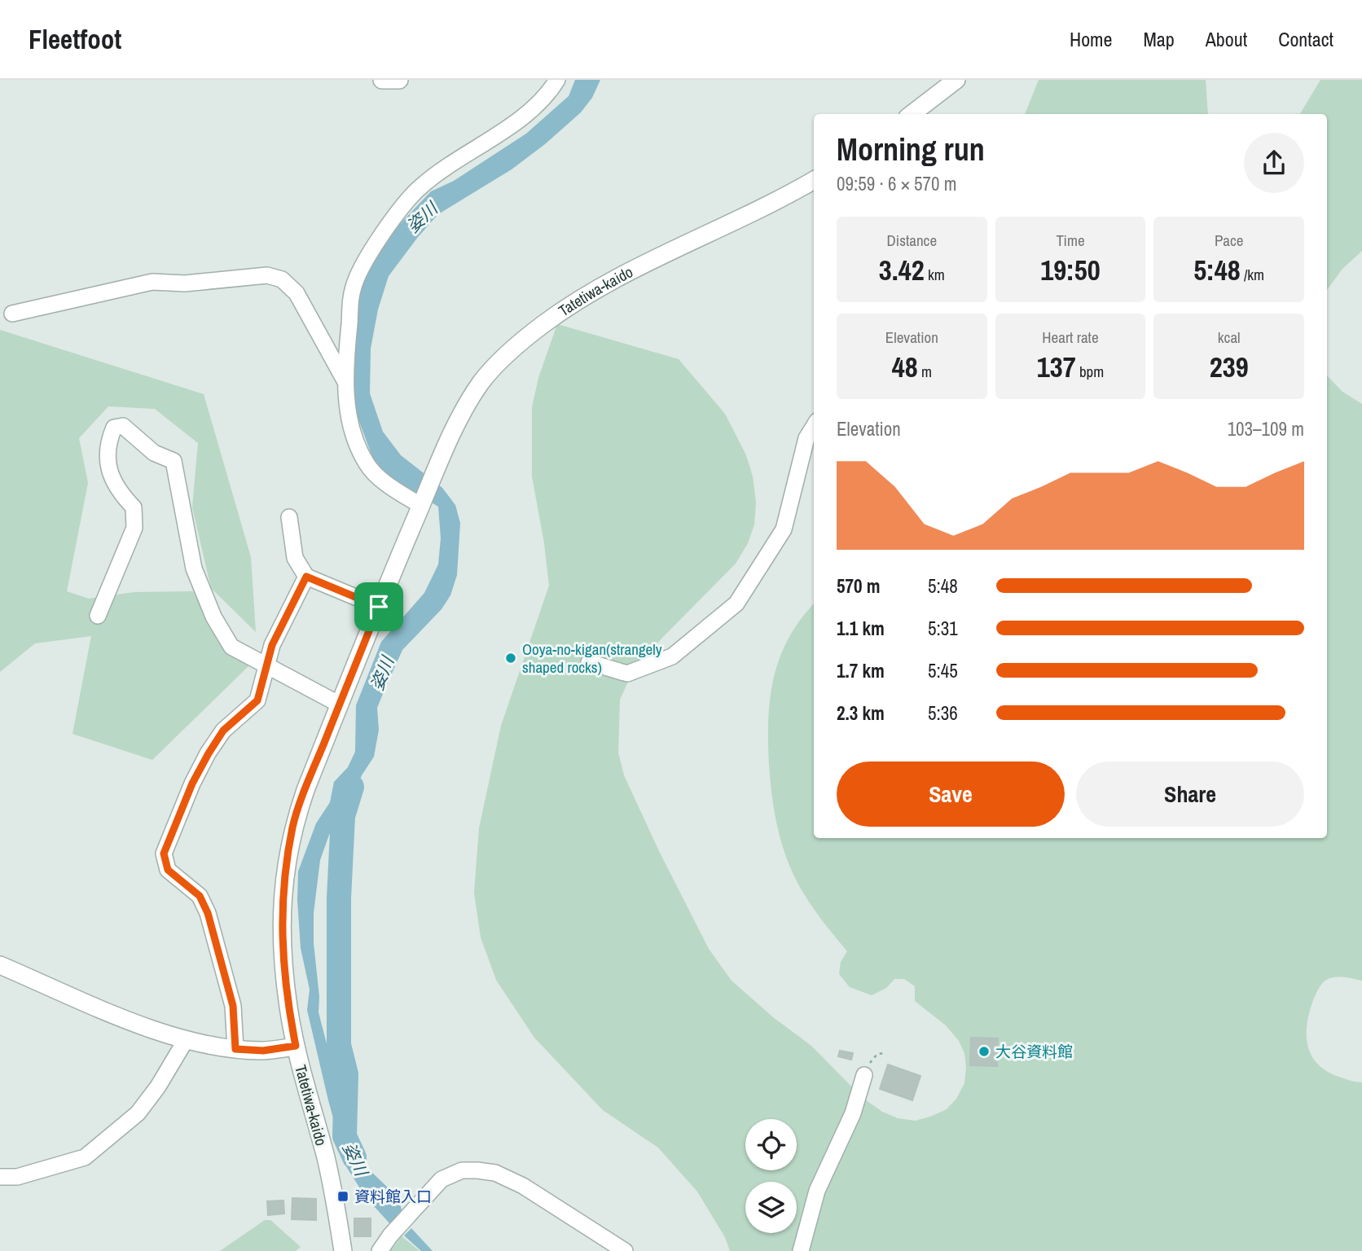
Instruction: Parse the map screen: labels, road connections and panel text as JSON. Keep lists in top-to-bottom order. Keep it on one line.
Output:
{"streets":{"street":["Tatetiwa-kaido"]},"water":["姿川"],"places":{"other":["Ooya-no-kigan(strangely shaped rocks)","大谷資料館"],"transit":["資料館入口"]},"page":{"header":"Fleetfoot","nav":["Home","Map","About","Contact"],"heading":["Morning run","09:59 · 6 × 570 m"],"stats":[["Distance","3.42 km"],["Time","19:50"],["Pace","5:48 /km"],["Elevation","48 m"],["Heart rate","137 bpm"],["kcal","239"]],"chart":["Elevation","103–109 m"],"list":[{"name":"570 m","note":"5:48"},{"name":"1.1 km","note":"5:31"},{"name":"1.7 km","note":"5:45"},{"name":"2.3 km","note":"5:36"}],"buttons":["Save","Share"]}}
